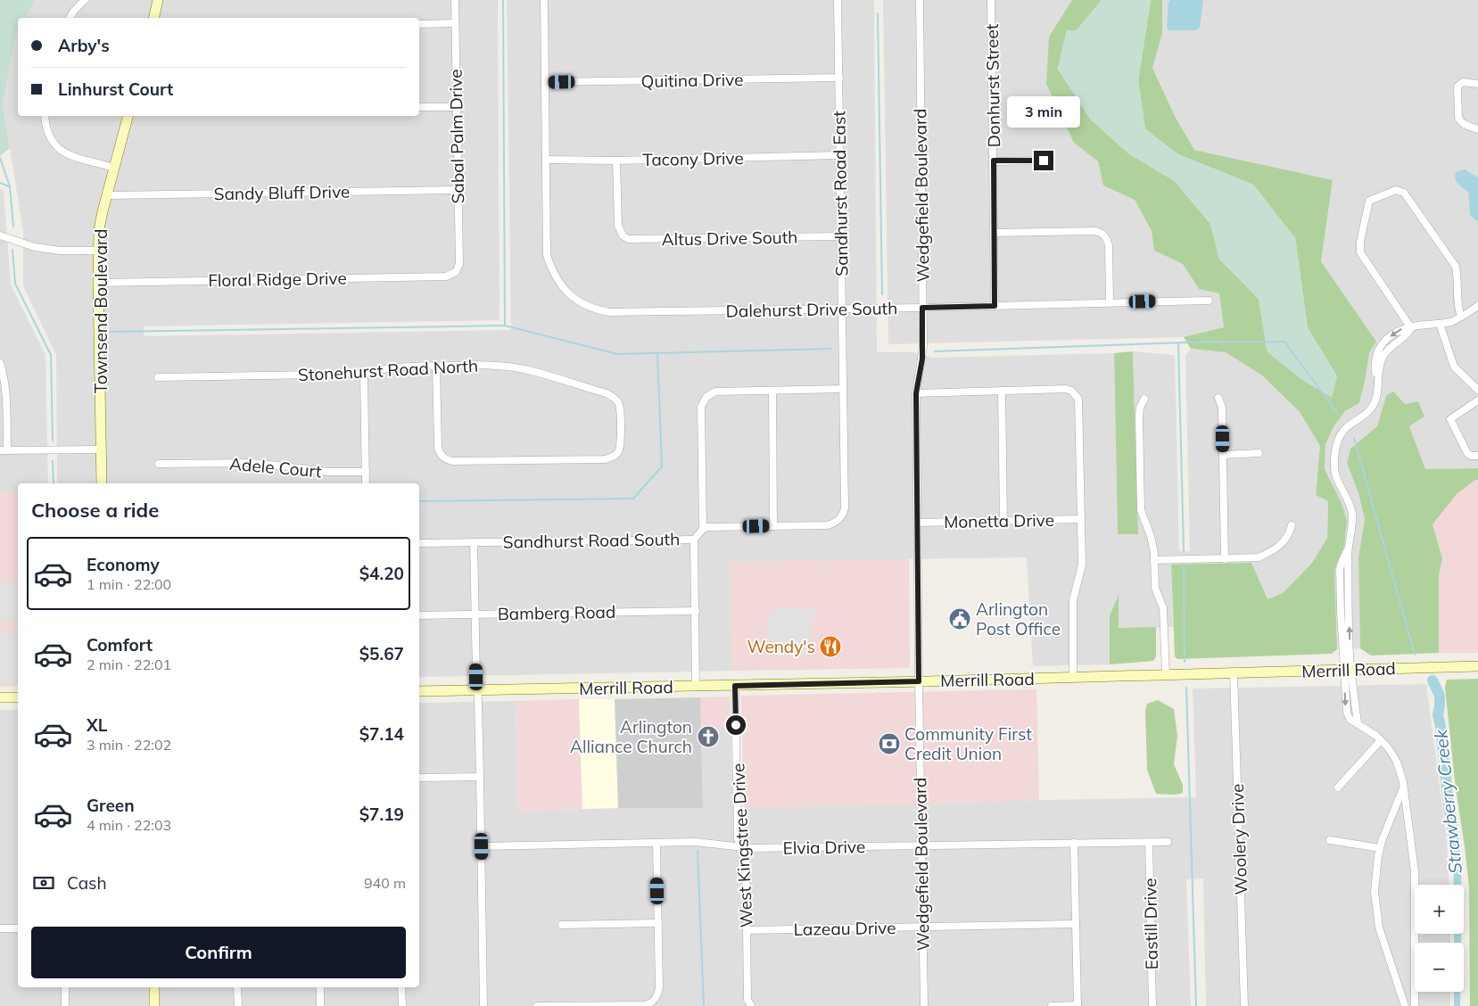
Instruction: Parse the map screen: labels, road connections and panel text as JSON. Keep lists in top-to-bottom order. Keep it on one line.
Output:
{"streets":{"main road":["Townsend Boulevard","Merrill Road"],"street":["Quitina Drive","Donhurst Street","Sabal Palm Drive","Tacony Drive","Sandy Bluff Drive","Sandhurst Road East","Wedgefield Boulevard","Altus Drive South","Floral Ridge Drive","Dalehurst Drive South","Stonehurst Road North","Adele Court","Monetta Drive","Sandhurst Road South","Bamberg Road","Woolery Drive","West Kingstree Drive","Elvia Drive","Eastill Drive","Lazeau Drive"]},"crossings":[["Quitina Drive","Sandhurst Road East"],["Quitina Drive","Dalehurst Drive South"],["Donhurst Street","Dalehurst Drive South"],["Sabal Palm Drive","Sandy Bluff Drive"],["Sabal Palm Drive","Floral Ridge Drive"],["Tacony Drive","Sandhurst Road East"],["Tacony Drive","Altus Drive South"],["Tacony Drive","Dalehurst Drive South"],["Sandy Bluff Drive","Townsend Boulevard"],["Sandhurst Road East","Altus Drive South"],["Sandhurst Road East","Dalehurst Drive South"],["Sandhurst Road East","Sandhurst Road South"],["Wedgefield Boulevard","Dalehurst Drive South"],["Wedgefield Boulevard","Monetta Drive"],["Wedgefield Boulevard","Merrill Road"],["Wedgefield Boulevard","Elvia Drive"],["Wedgefield Boulevard","Lazeau Drive"],["Floral Ridge Drive","Townsend Boulevard"],["Merrill Road","Woolery Drive"],["Merrill Road","West Kingstree Drive"],["West Kingstree Drive","Elvia Drive"],["West Kingstree Drive","Lazeau Drive"],["Elvia Drive","Eastill Drive"]],"water":["Strawberry Creek"],"places":{"public building":["Arlington Post Office"],"restaurant":["Wendy's"],"church":["Arlington Alliance Church"],"bank":["Community First Credit Union"]},"page":{"banner":["Arby's","Linhurst Court"],"bubble":"3 min","heading":"Choose a ride","list":[{"name":"Economy","note":"1 min · 22:00","value":"$4.20"},{"name":"Comfort","note":"2 min · 22:01","value":"$5.67"},{"name":"XL","note":"3 min · 22:02","value":"$7.14"},{"name":"Green","note":"4 min · 22:03","value":"$7.19"}],"pay":["Cash","940 m"],"map_buttons":["+","−"],"buttons":"Confirm"}}
